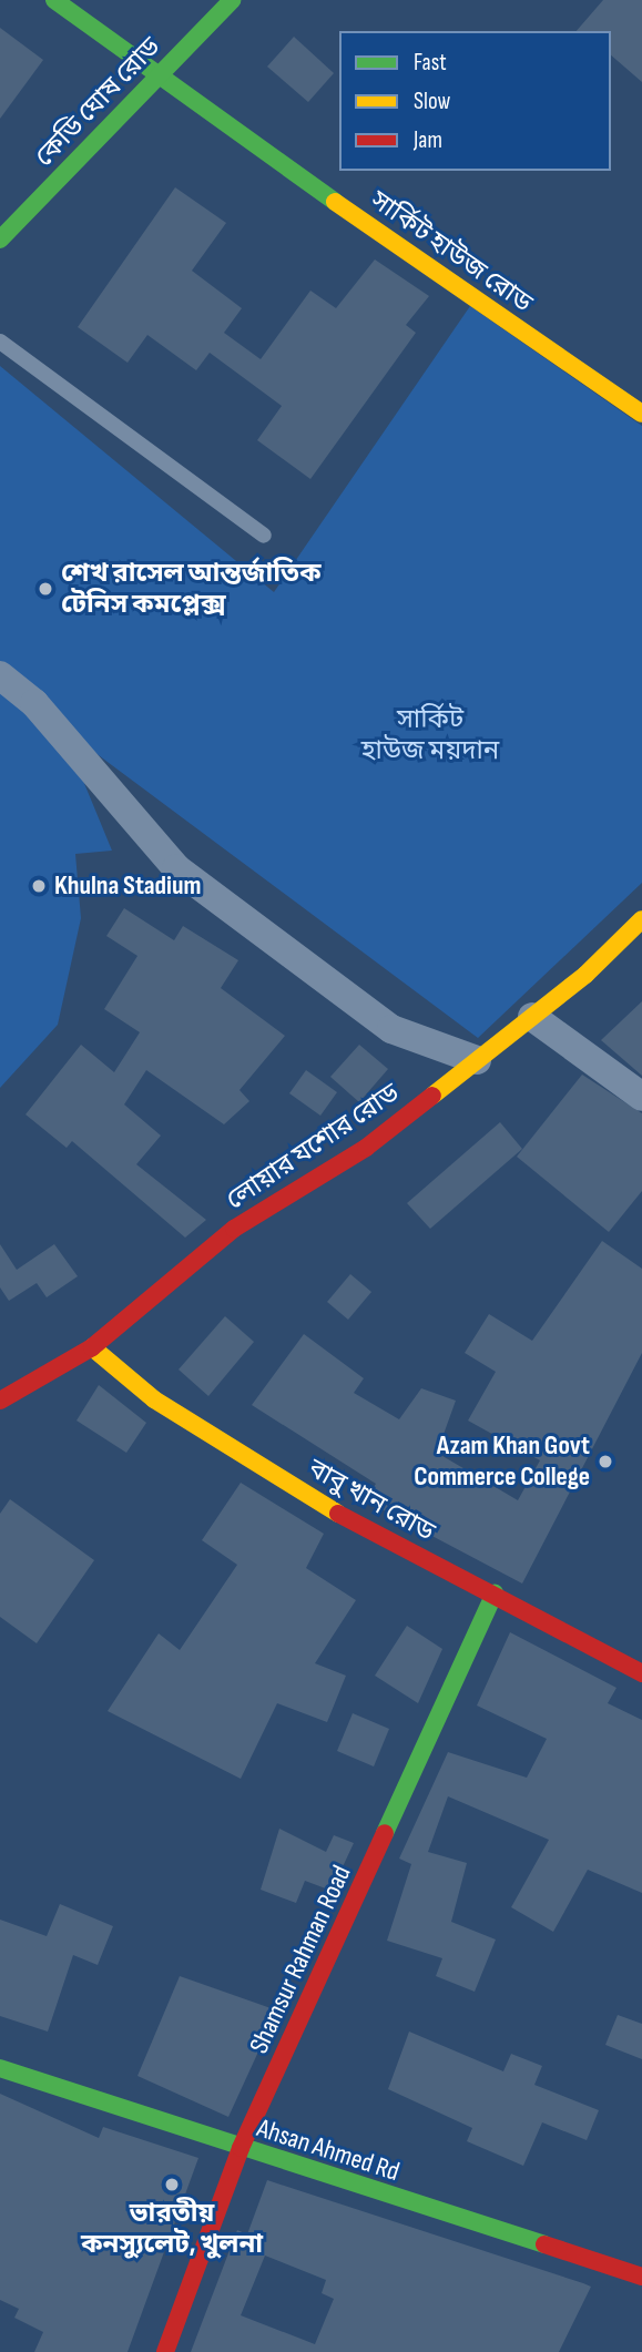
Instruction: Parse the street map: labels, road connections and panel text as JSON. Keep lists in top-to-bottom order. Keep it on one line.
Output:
{"streets":{"street":["কেডি ঘোষ রোড","সার্কিট হাউজ রোড","লোয়ার যশোর রোড","বাবু খান রোড","Shamsur Rahman Road","Ahsan Ahmed Rd"]},"crossings":[["কেডি ঘোষ রোড","সার্কিট হাউজ রোড"],["লোয়ার যশোর রোড","বাবু খান রোড"],["বাবু খান রোড","Shamsur Rahman Road"],["Shamsur Rahman Road","Ahsan Ahmed Rd"]],"parks":["সার্কিট হাউজ ময়দান"],"places":["শেখ রাসেল আন্তর্জাতিক টেনিস কমপ্লেক্স","Khulna Stadium","Azam Khan Govt Commerce College","ভারতীয় কনস্যুলেট, খুলনা"],"legend":["Fast","Slow","Jam"]}
